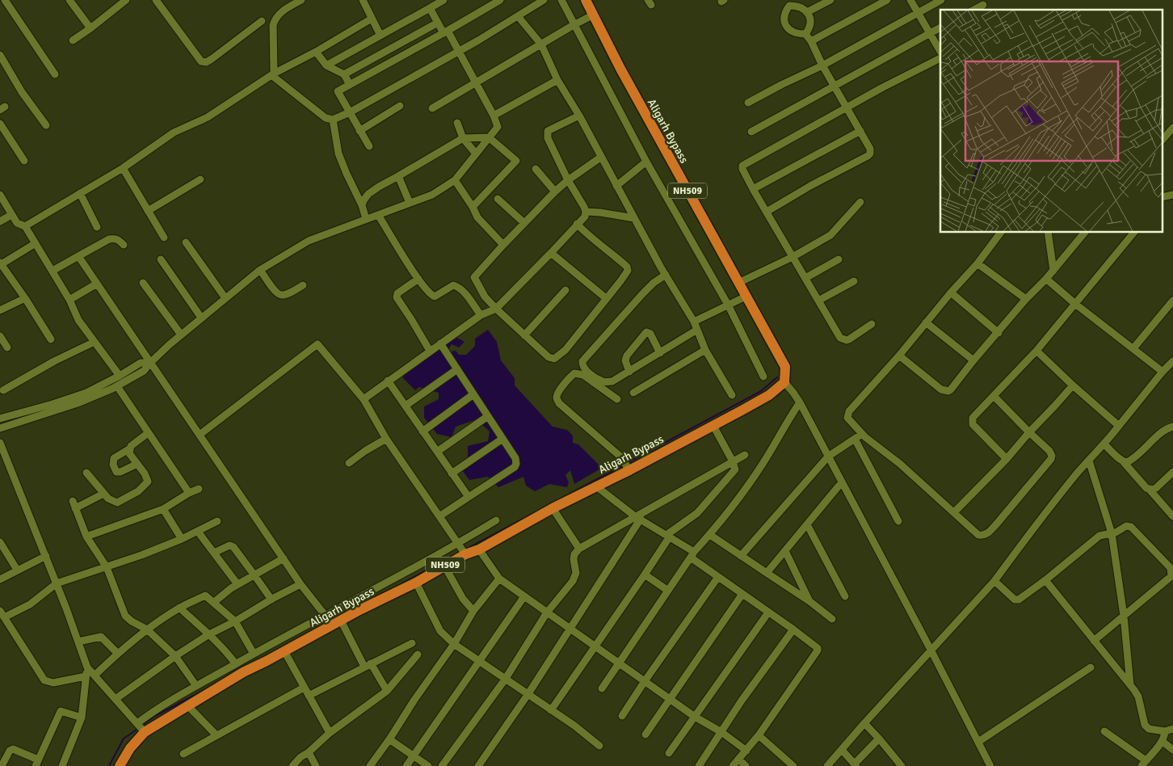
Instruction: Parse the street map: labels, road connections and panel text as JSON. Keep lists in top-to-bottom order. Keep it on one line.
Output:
{"streets":{"highway":["Aligarh Bypass","NH509"]}}
